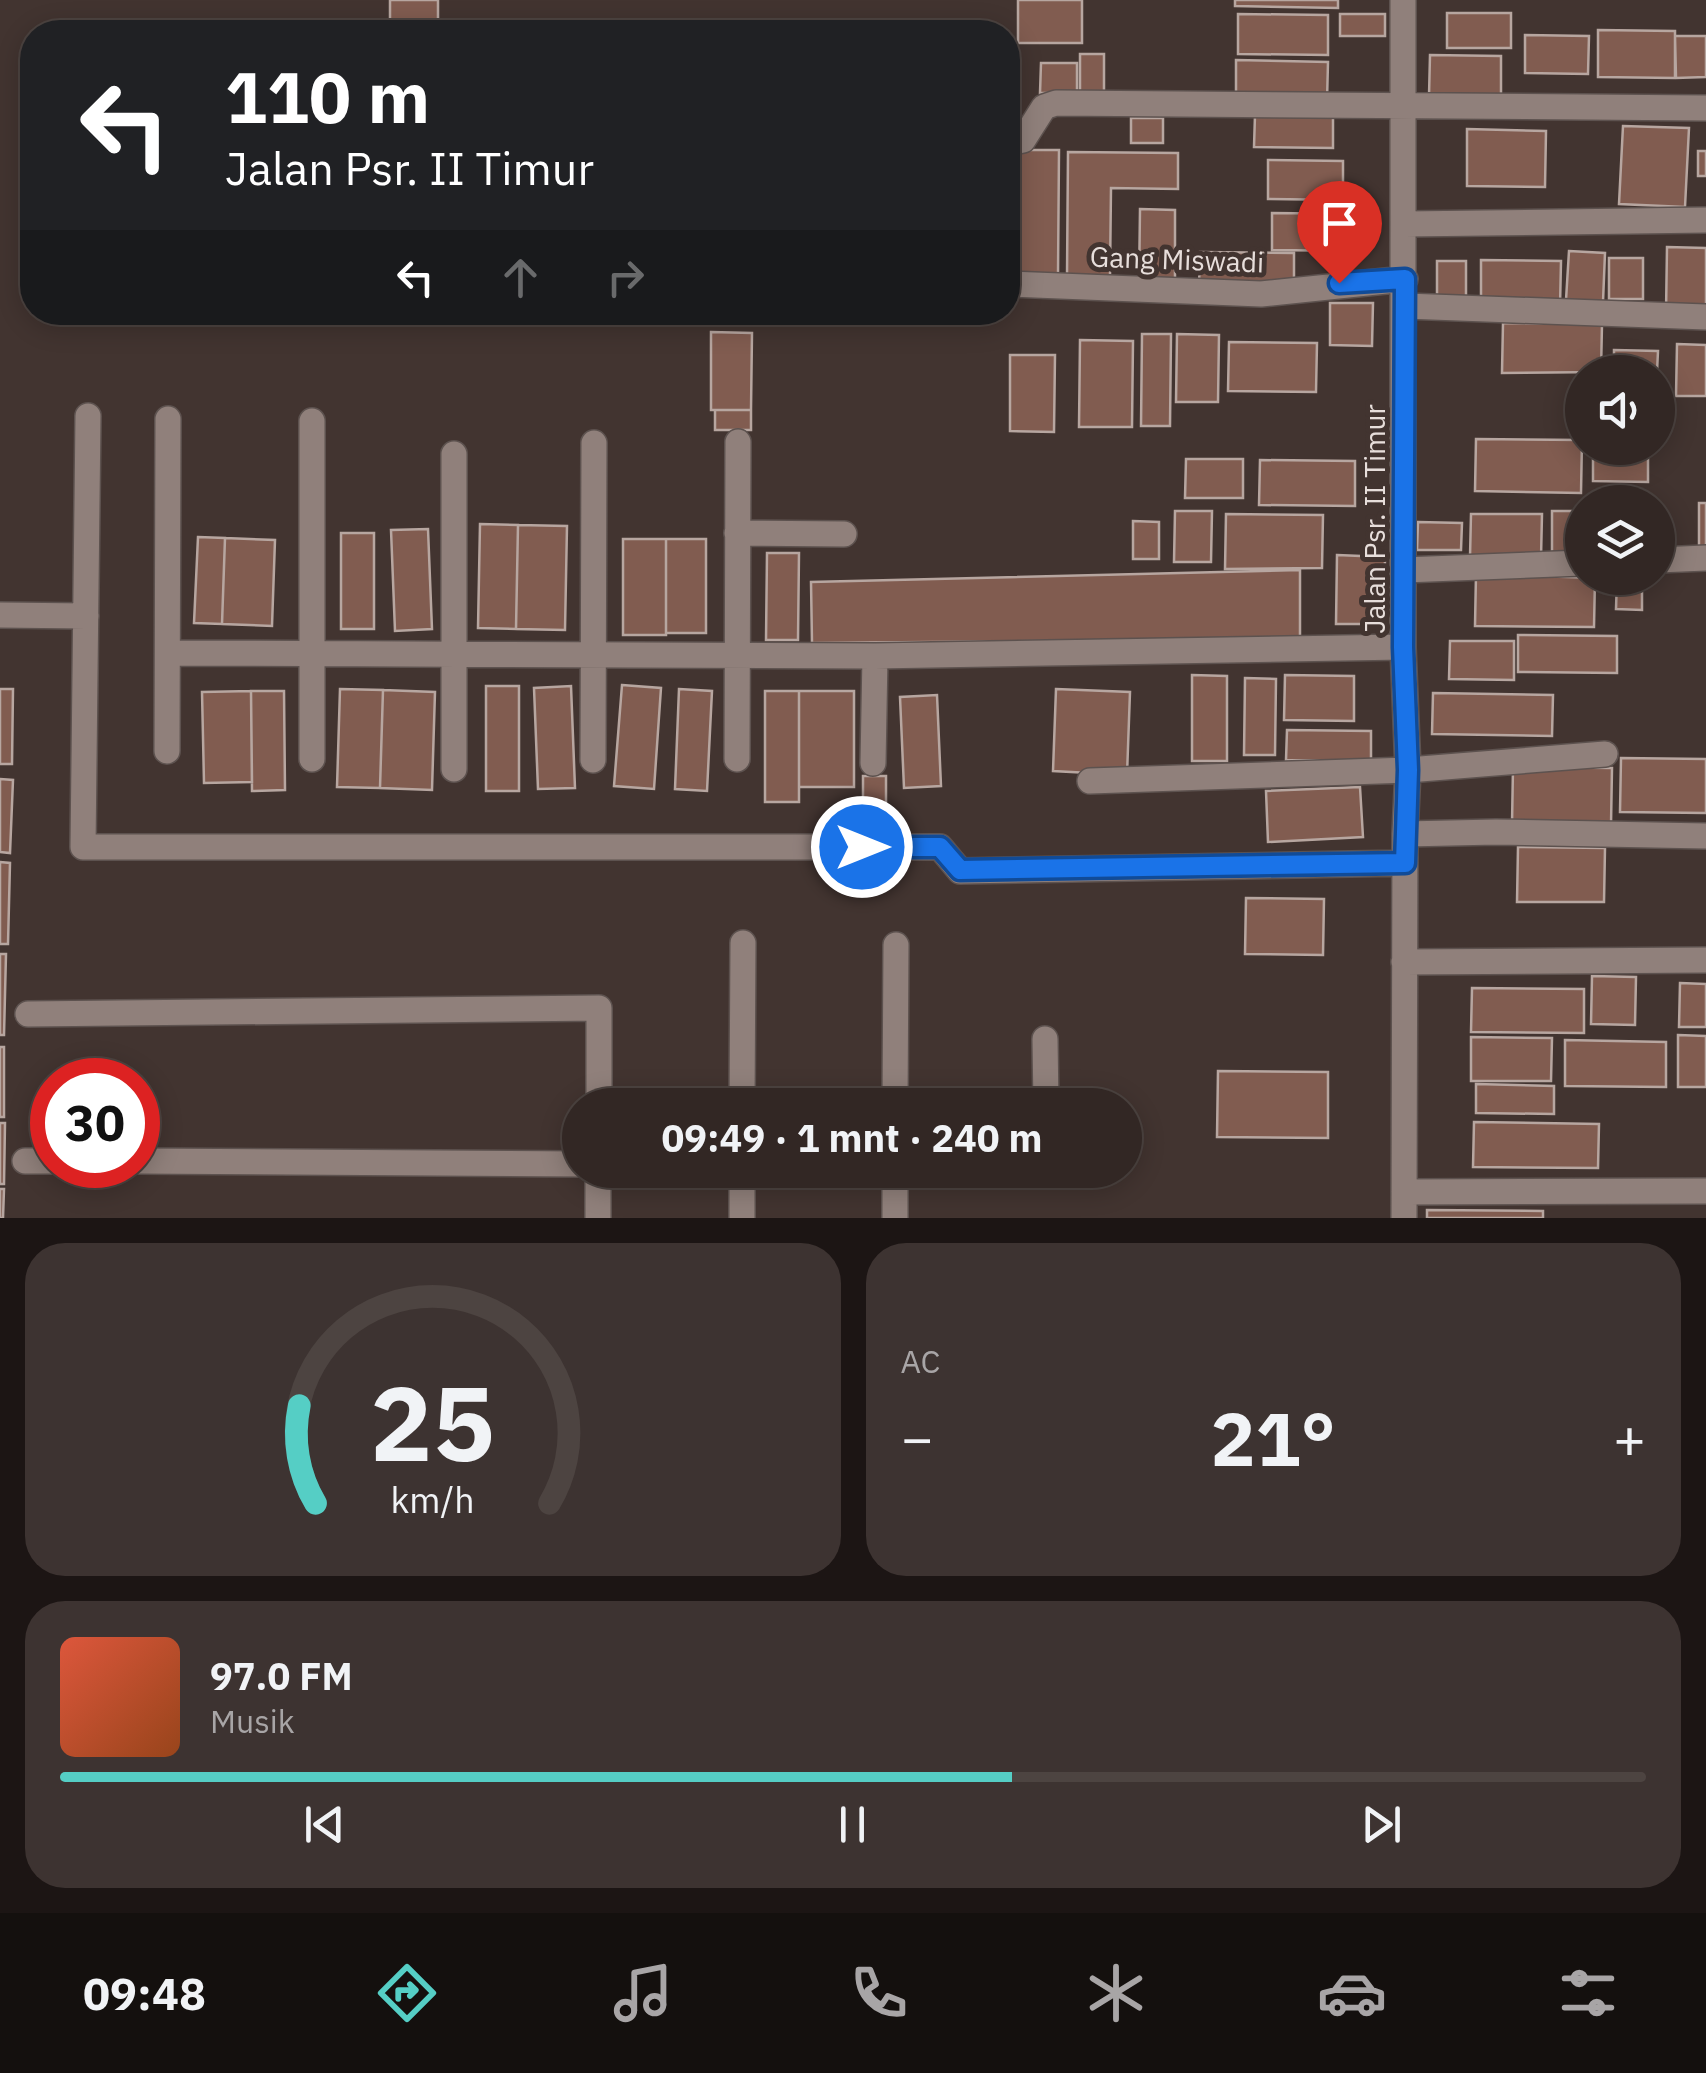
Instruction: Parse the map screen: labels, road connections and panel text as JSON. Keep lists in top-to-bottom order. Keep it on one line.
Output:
{"streets":{"street":["Gang Miswadi","Jalan Psr. II Timur"]},"crossings":[["Gang Miswadi","Jalan Psr. II Timur"]],"page":{"turn":["110 m","Jalan Psr. II Timur"],"limit":"30","trip":"09:49 · 1 mnt · 240 m","tile":"AC","heat":["−","21°","+"],"song":["97.0 FM","Musik"],"tabs":"09:48","gauge":["25","km/h"]}}
